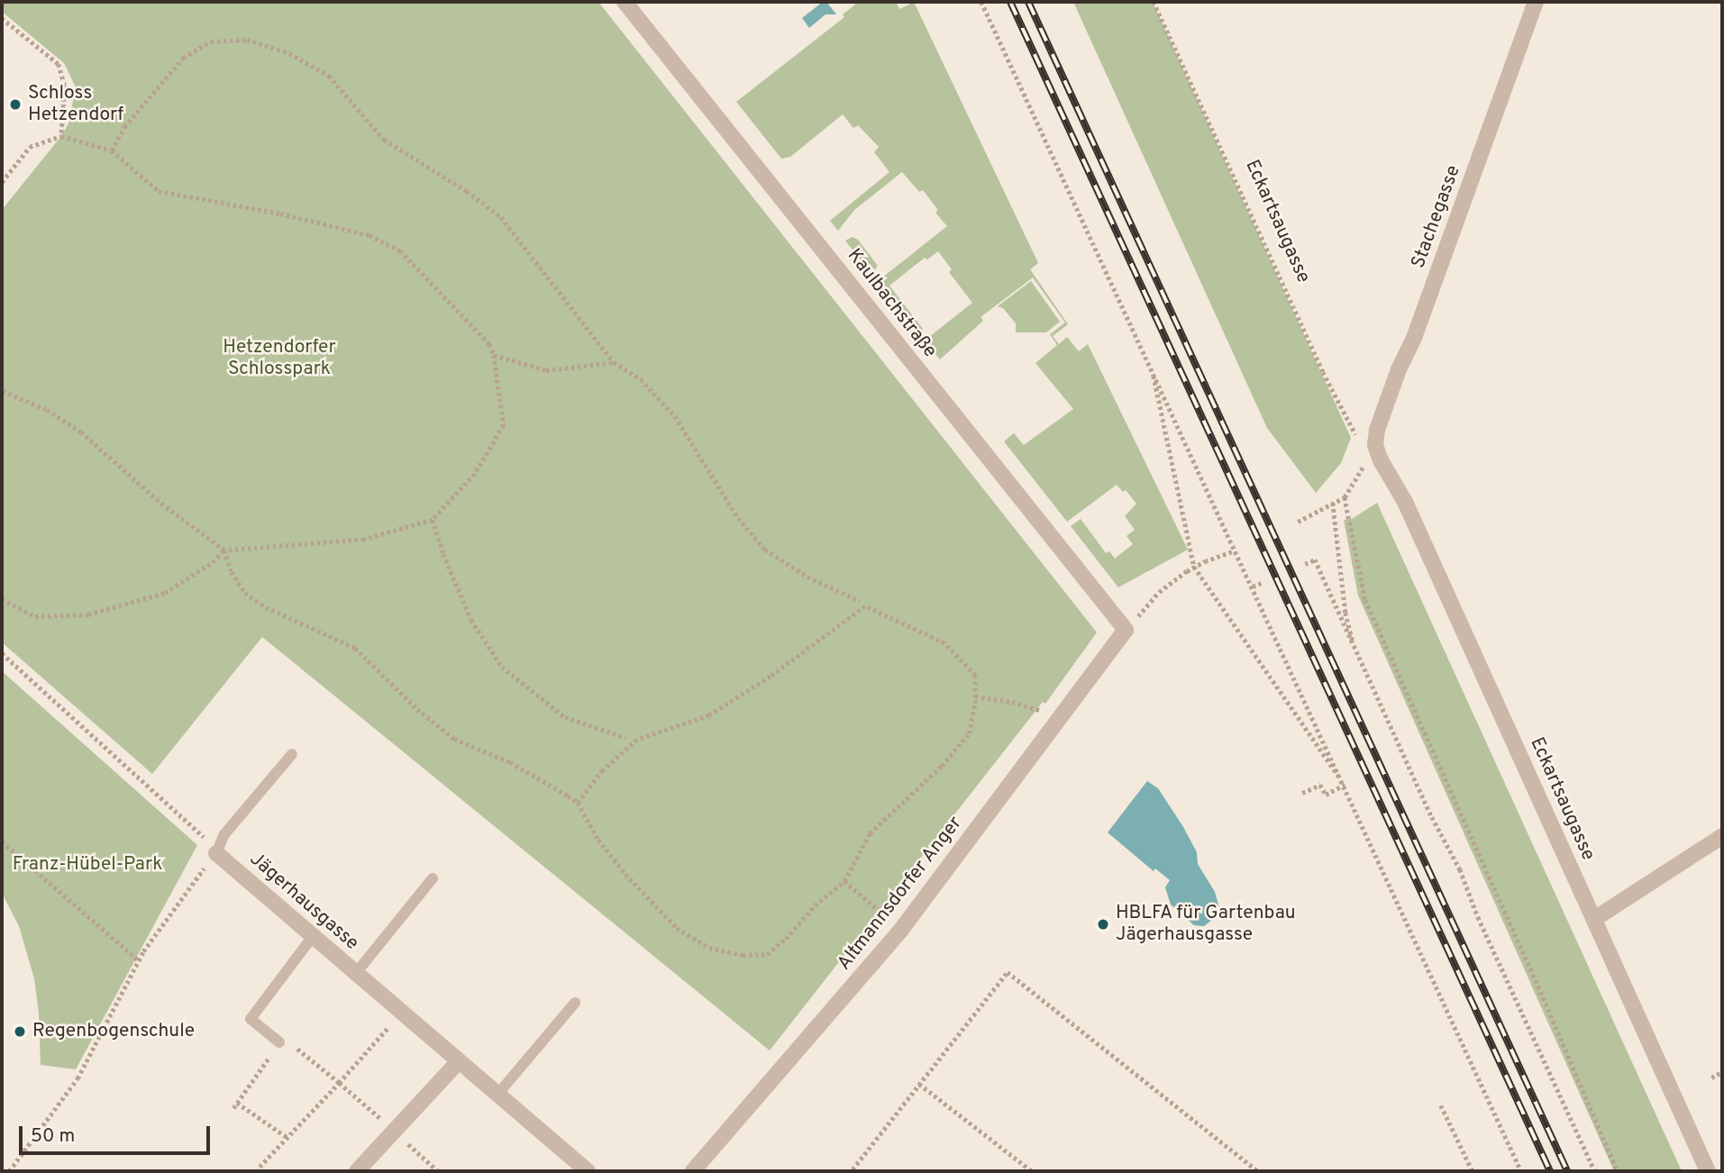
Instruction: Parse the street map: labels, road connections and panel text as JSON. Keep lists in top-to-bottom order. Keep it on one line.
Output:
{"streets":{"street":["Stachegasse","Eckartsaugasse","Kaulbachstraße","Altmannsdorfer Anger","Jägerhausgasse"]},"crossings":[["Stachegasse","Eckartsaugasse"],["Kaulbachstraße","Altmannsdorfer Anger"]],"parks":["Hetzendorfer Schlosspark","Franz-Hübel-Park"],"places":["Schloss Hetzendorf","HBLFA für Gartenbau Jägerhausgasse","Regenbogenschule"],"scale_bar":"50 m"}
